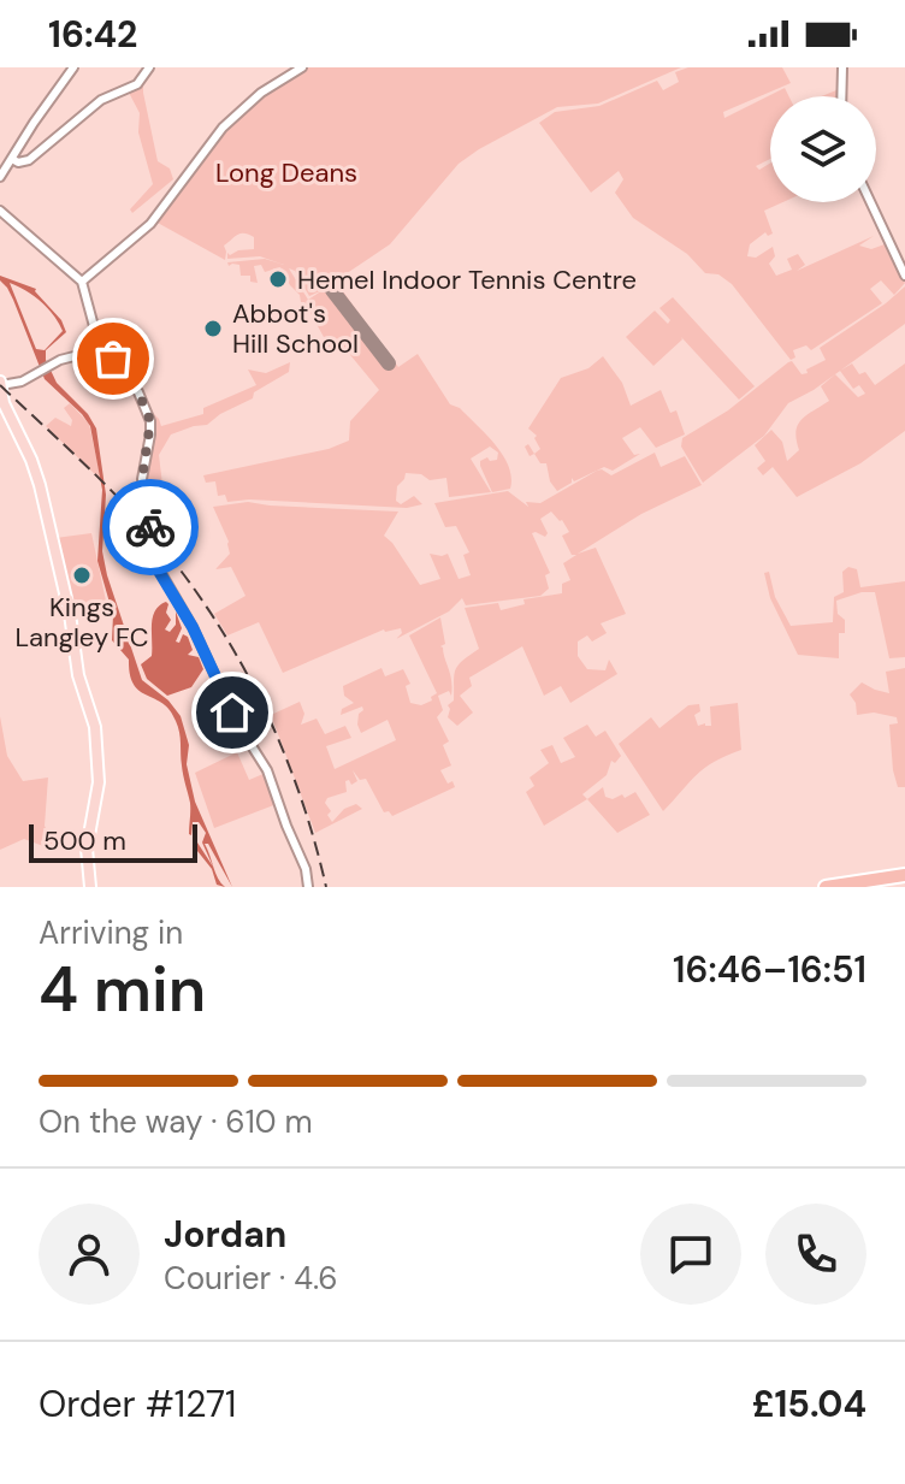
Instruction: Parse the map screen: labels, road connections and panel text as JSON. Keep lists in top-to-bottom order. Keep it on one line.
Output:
{"parks":["Long Deans"],"places":["Hemel Indoor Tennis Centre","Abbot's Hill School","Kings Langley FC"],"scale_bar":"500 m","page":{"status":"16:42","scale":"500 m","heading":["4 min","Arriving in","16:46–16:51"],"panel":["Jordan","Courier · 4.6","Order #1271","£15.04"],"bar":"On the way · 610 m"}}
